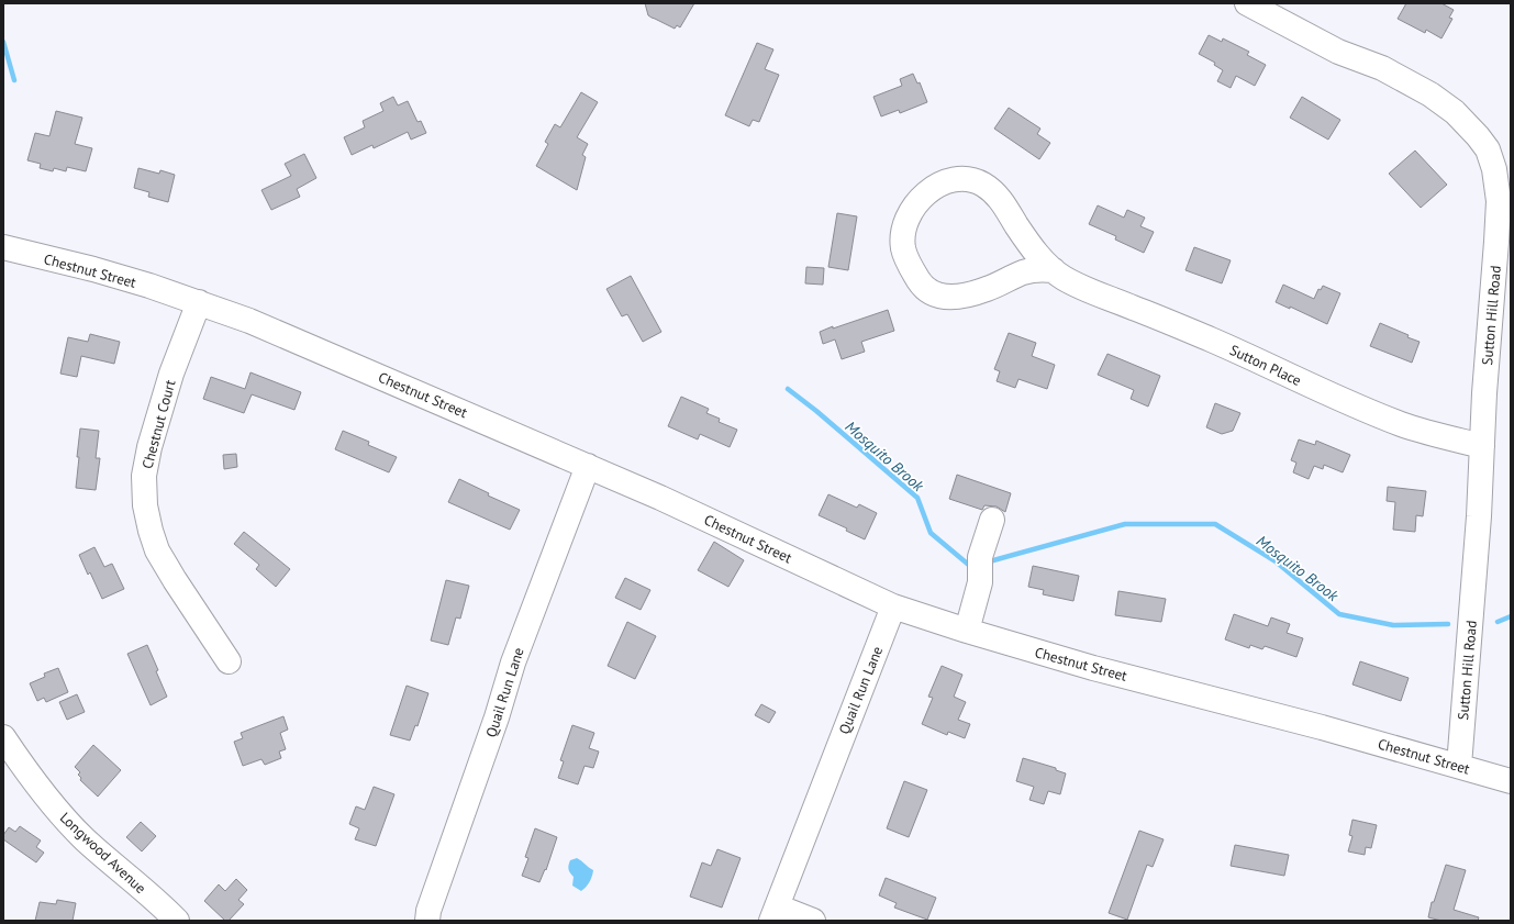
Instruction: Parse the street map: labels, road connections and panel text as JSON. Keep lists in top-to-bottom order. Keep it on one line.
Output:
{"streets":{"street":["Chestnut Street","Sutton Hill Road","Sutton Place","Chestnut Court","Quail Run Lane","Longwood Avenue"]},"crossings":[["Chestnut Street","Sutton Hill Road"],["Chestnut Street","Chestnut Court"],["Chestnut Street","Quail Run Lane"],["Sutton Hill Road","Sutton Place"]],"water":["Mosquito Brook"]}
